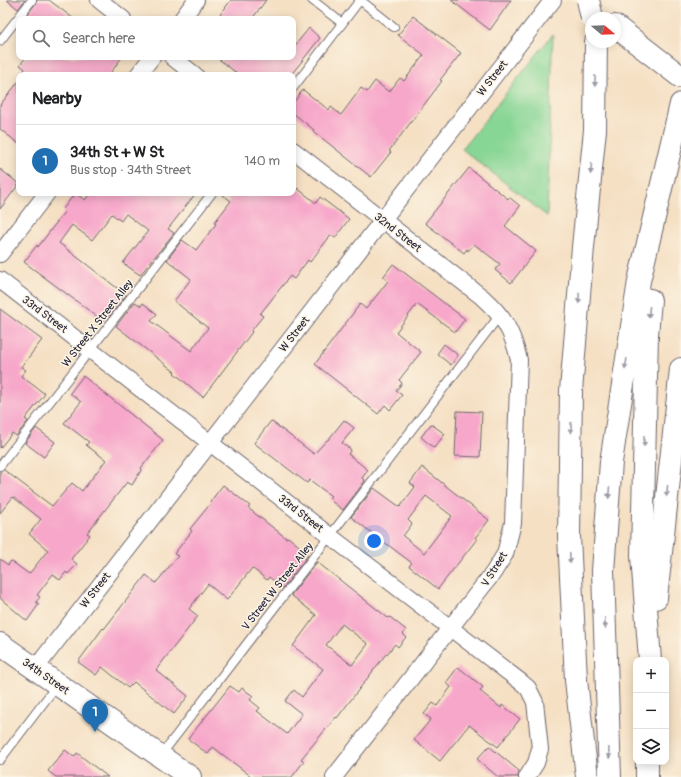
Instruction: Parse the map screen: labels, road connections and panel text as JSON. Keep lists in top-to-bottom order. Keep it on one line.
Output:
{"streets":{"main road":["34th Street"],"street":["W Street","32nd Street","33rd Street","V Street"],"lane":["W Street X Street Alley","V Street W Street Alley"]},"crossings":[["W Street","32nd Street"],["W Street","33rd Street"],["W Street","34th Street"],["32nd Street","V Street"],["32nd Street","V Street W Street Alley"],["33rd Street","W Street X Street Alley"],["33rd Street","V Street"],["33rd Street","V Street W Street Alley"],["V Street","V Street W Street Alley"],["V Street W Street Alley","34th Street"]],"north":"right","page":{"search":"Search here","heading":"Nearby","list":[{"mark":"1","name":"34th St + W St","note":"Bus stop · 34th Street","value":"140 m"}],"map_buttons":["+","−"],"pins":"1"}}
